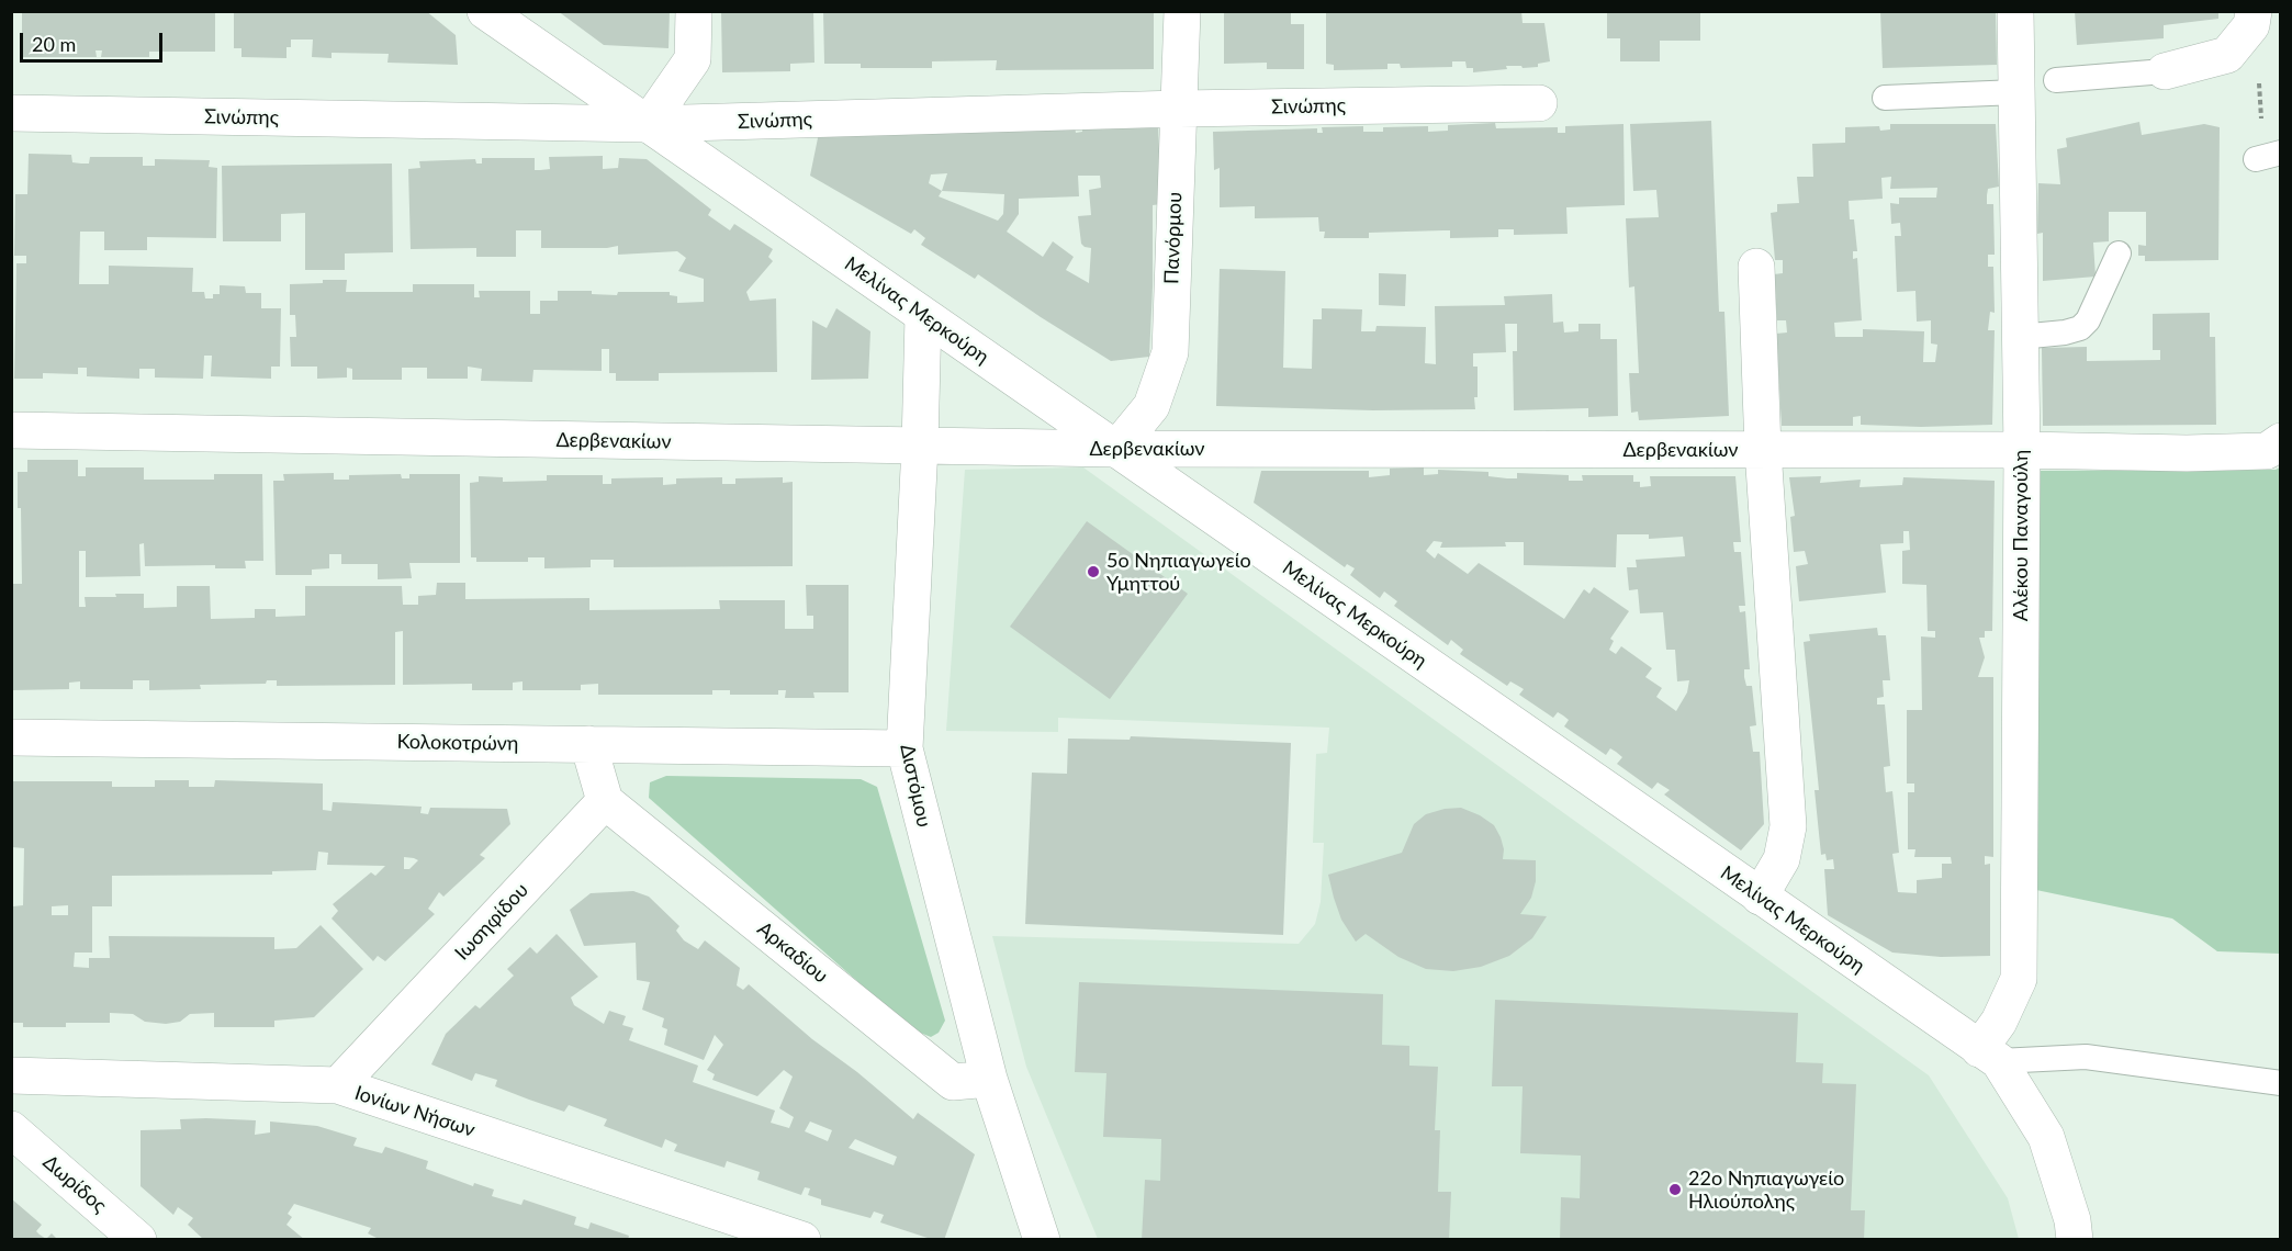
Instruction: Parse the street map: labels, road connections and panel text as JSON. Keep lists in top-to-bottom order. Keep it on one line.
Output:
{"streets":{"street":["Σινώπης","Πανόρμου","Μελίνας Μερκούρη","Δερβενακίων","Αλέκου Παναγούλη","Κολοκοτρώνη","Διστόμου","Ιωσηφίδου","Αρκαδίου","Ιονίων Νήσων","Δωρίδος"]},"crossings":[["Σινώπης","Πανόρμου"],["Σινώπης","Μελίνας Μερκούρη"],["Πανόρμου","Μελίνας Μερκούρη"],["Πανόρμου","Δερβενακίων"],["Μελίνας Μερκούρη","Δερβενακίων"],["Μελίνας Μερκούρη","Αλέκου Παναγούλη"],["Μελίνας Μερκούρη","Διστόμου"],["Δερβενακίων","Αλέκου Παναγούλη"],["Δερβενακίων","Διστόμου"],["Κολοκοτρώνη","Διστόμου"],["Διστόμου","Αρκαδίου"],["Ιωσηφίδου","Αρκαδίου"],["Ιωσηφίδου","Ιονίων Νήσων"]],"places":["5ο Νηπιαγωγείο Υμηττού","22ο Νηπιαγωγείο Ηλιούπολης"],"scale_bar":"20 m"}
